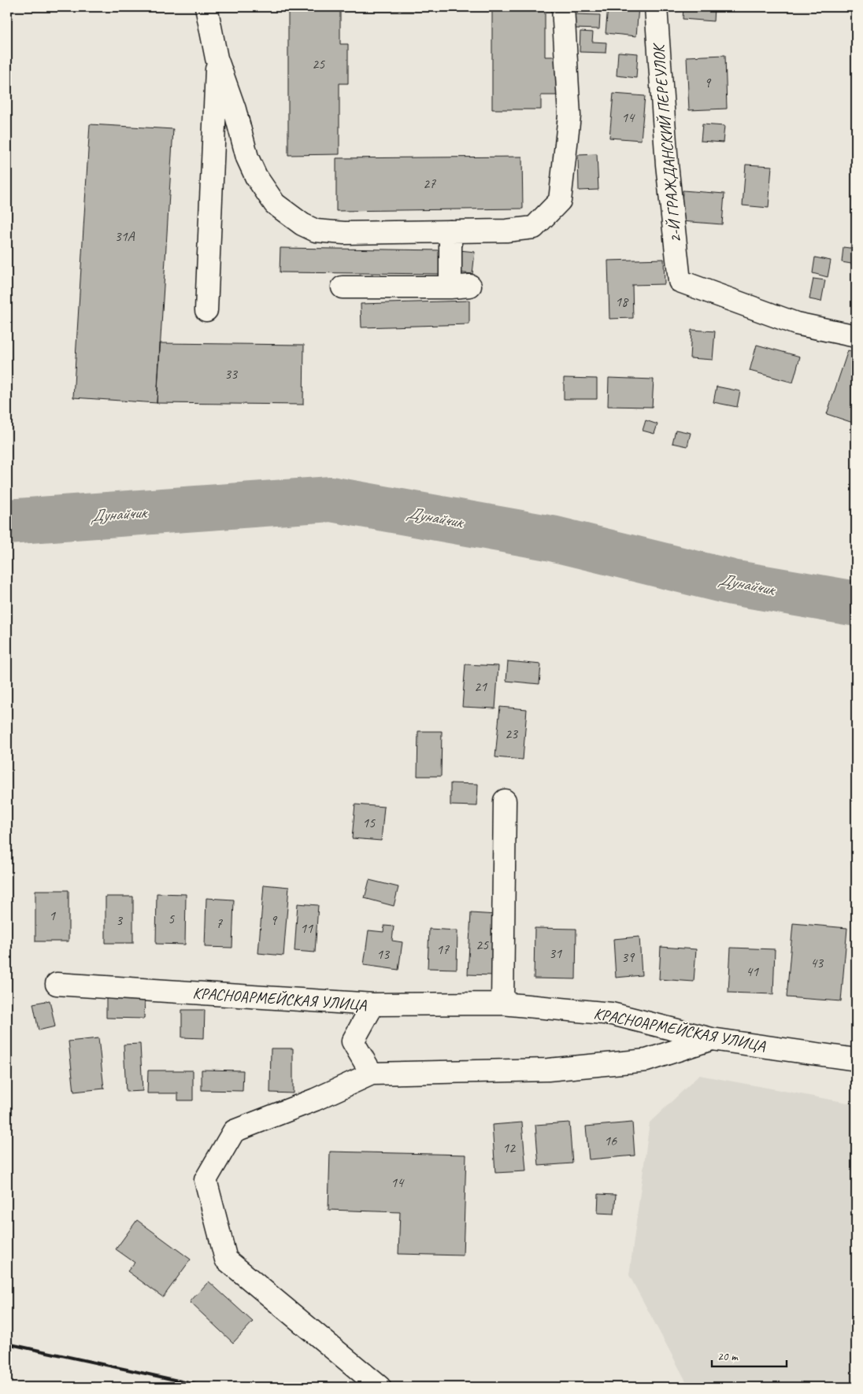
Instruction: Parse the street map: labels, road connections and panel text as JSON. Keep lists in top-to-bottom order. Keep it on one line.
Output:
{"streets":{"street":["2-Й ГРАЖДАНСКИЙ ПЕРЕУЛОК","КРАСНОАРМЕЙСКАЯ УЛИЦА"]},"water":["Дунайчик"],"house_numbers":["25","9","14","27","31А","18","33","21","23","15","1","5","3","9","7","11","25","17","31","13","39","43","41","16","12","14"],"scale_bar":"20 m"}
